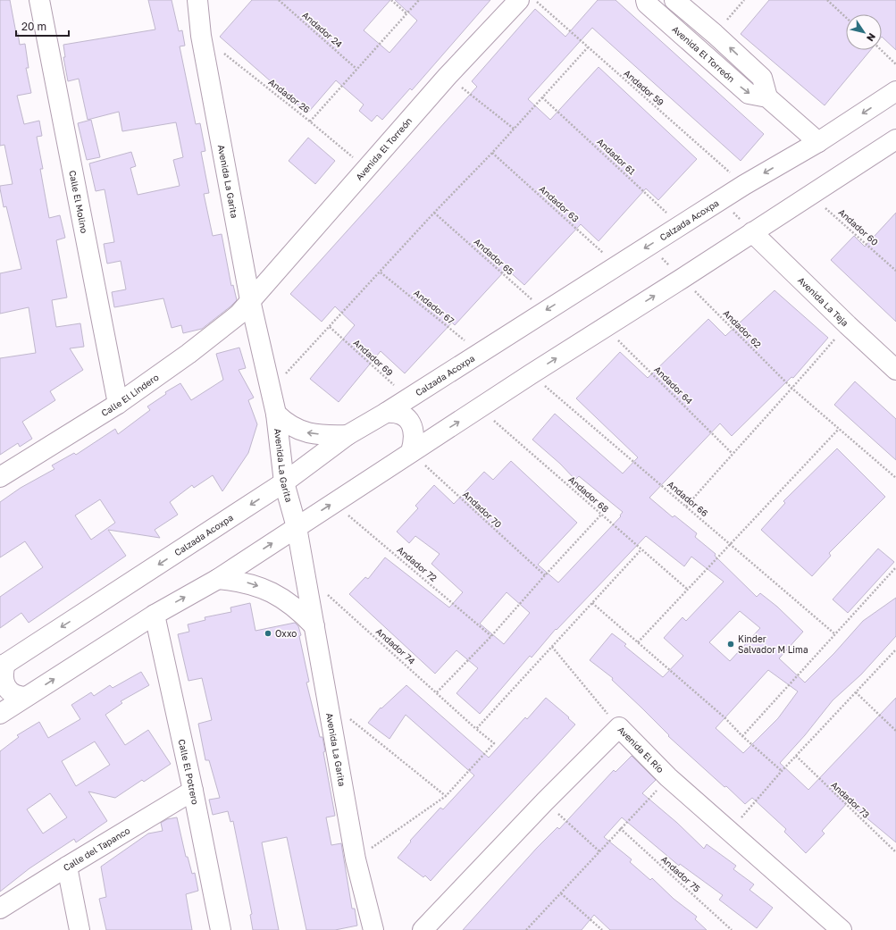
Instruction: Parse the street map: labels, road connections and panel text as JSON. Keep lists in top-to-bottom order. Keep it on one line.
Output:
{"streets":{"street":["Avenida El Torreón","Avenida La Garita","Calle El Molino","Calzada Acoxpa","Avenida La Teja","Calle El Lindero","Avenida El Río","Calle El Potrero","Calle del Tapanco"],"path":["Andador 24","Andador 59","Andador 26","Andador 61","Andador 63","Andador 60","Andador 65","Andador 67","Andador 62","Andador 69","Andador 64","Andador 68","Andador 66","Andador 70","Andador 72","Andador 74","Andador 73","Andador 75"]},"crossings":[["Avenida El Torreón","Andador 26"],["Avenida El Torreón","Avenida La Garita"],["Avenida El Torreón","Calzada Acoxpa"],["Avenida El Torreón","Calle El Lindero"],["Andador 59","Calzada Acoxpa"],["Andador 61","Calzada Acoxpa"],["Avenida La Garita","Calzada Acoxpa"],["Avenida La Garita","Calle El Lindero"],["Calle El Molino","Calle El Lindero"],["Andador 63","Calzada Acoxpa"],["Calzada Acoxpa","Andador 65"],["Calzada Acoxpa","Andador 67"],["Calzada Acoxpa","Andador 62"],["Calzada Acoxpa","Andador 69"],["Calle El Potrero","Calle del Tapanco"]],"places":["Oxxo","Kinder Salvador M Lima"],"scale_bar":"20 m","north":"bottom right"}
